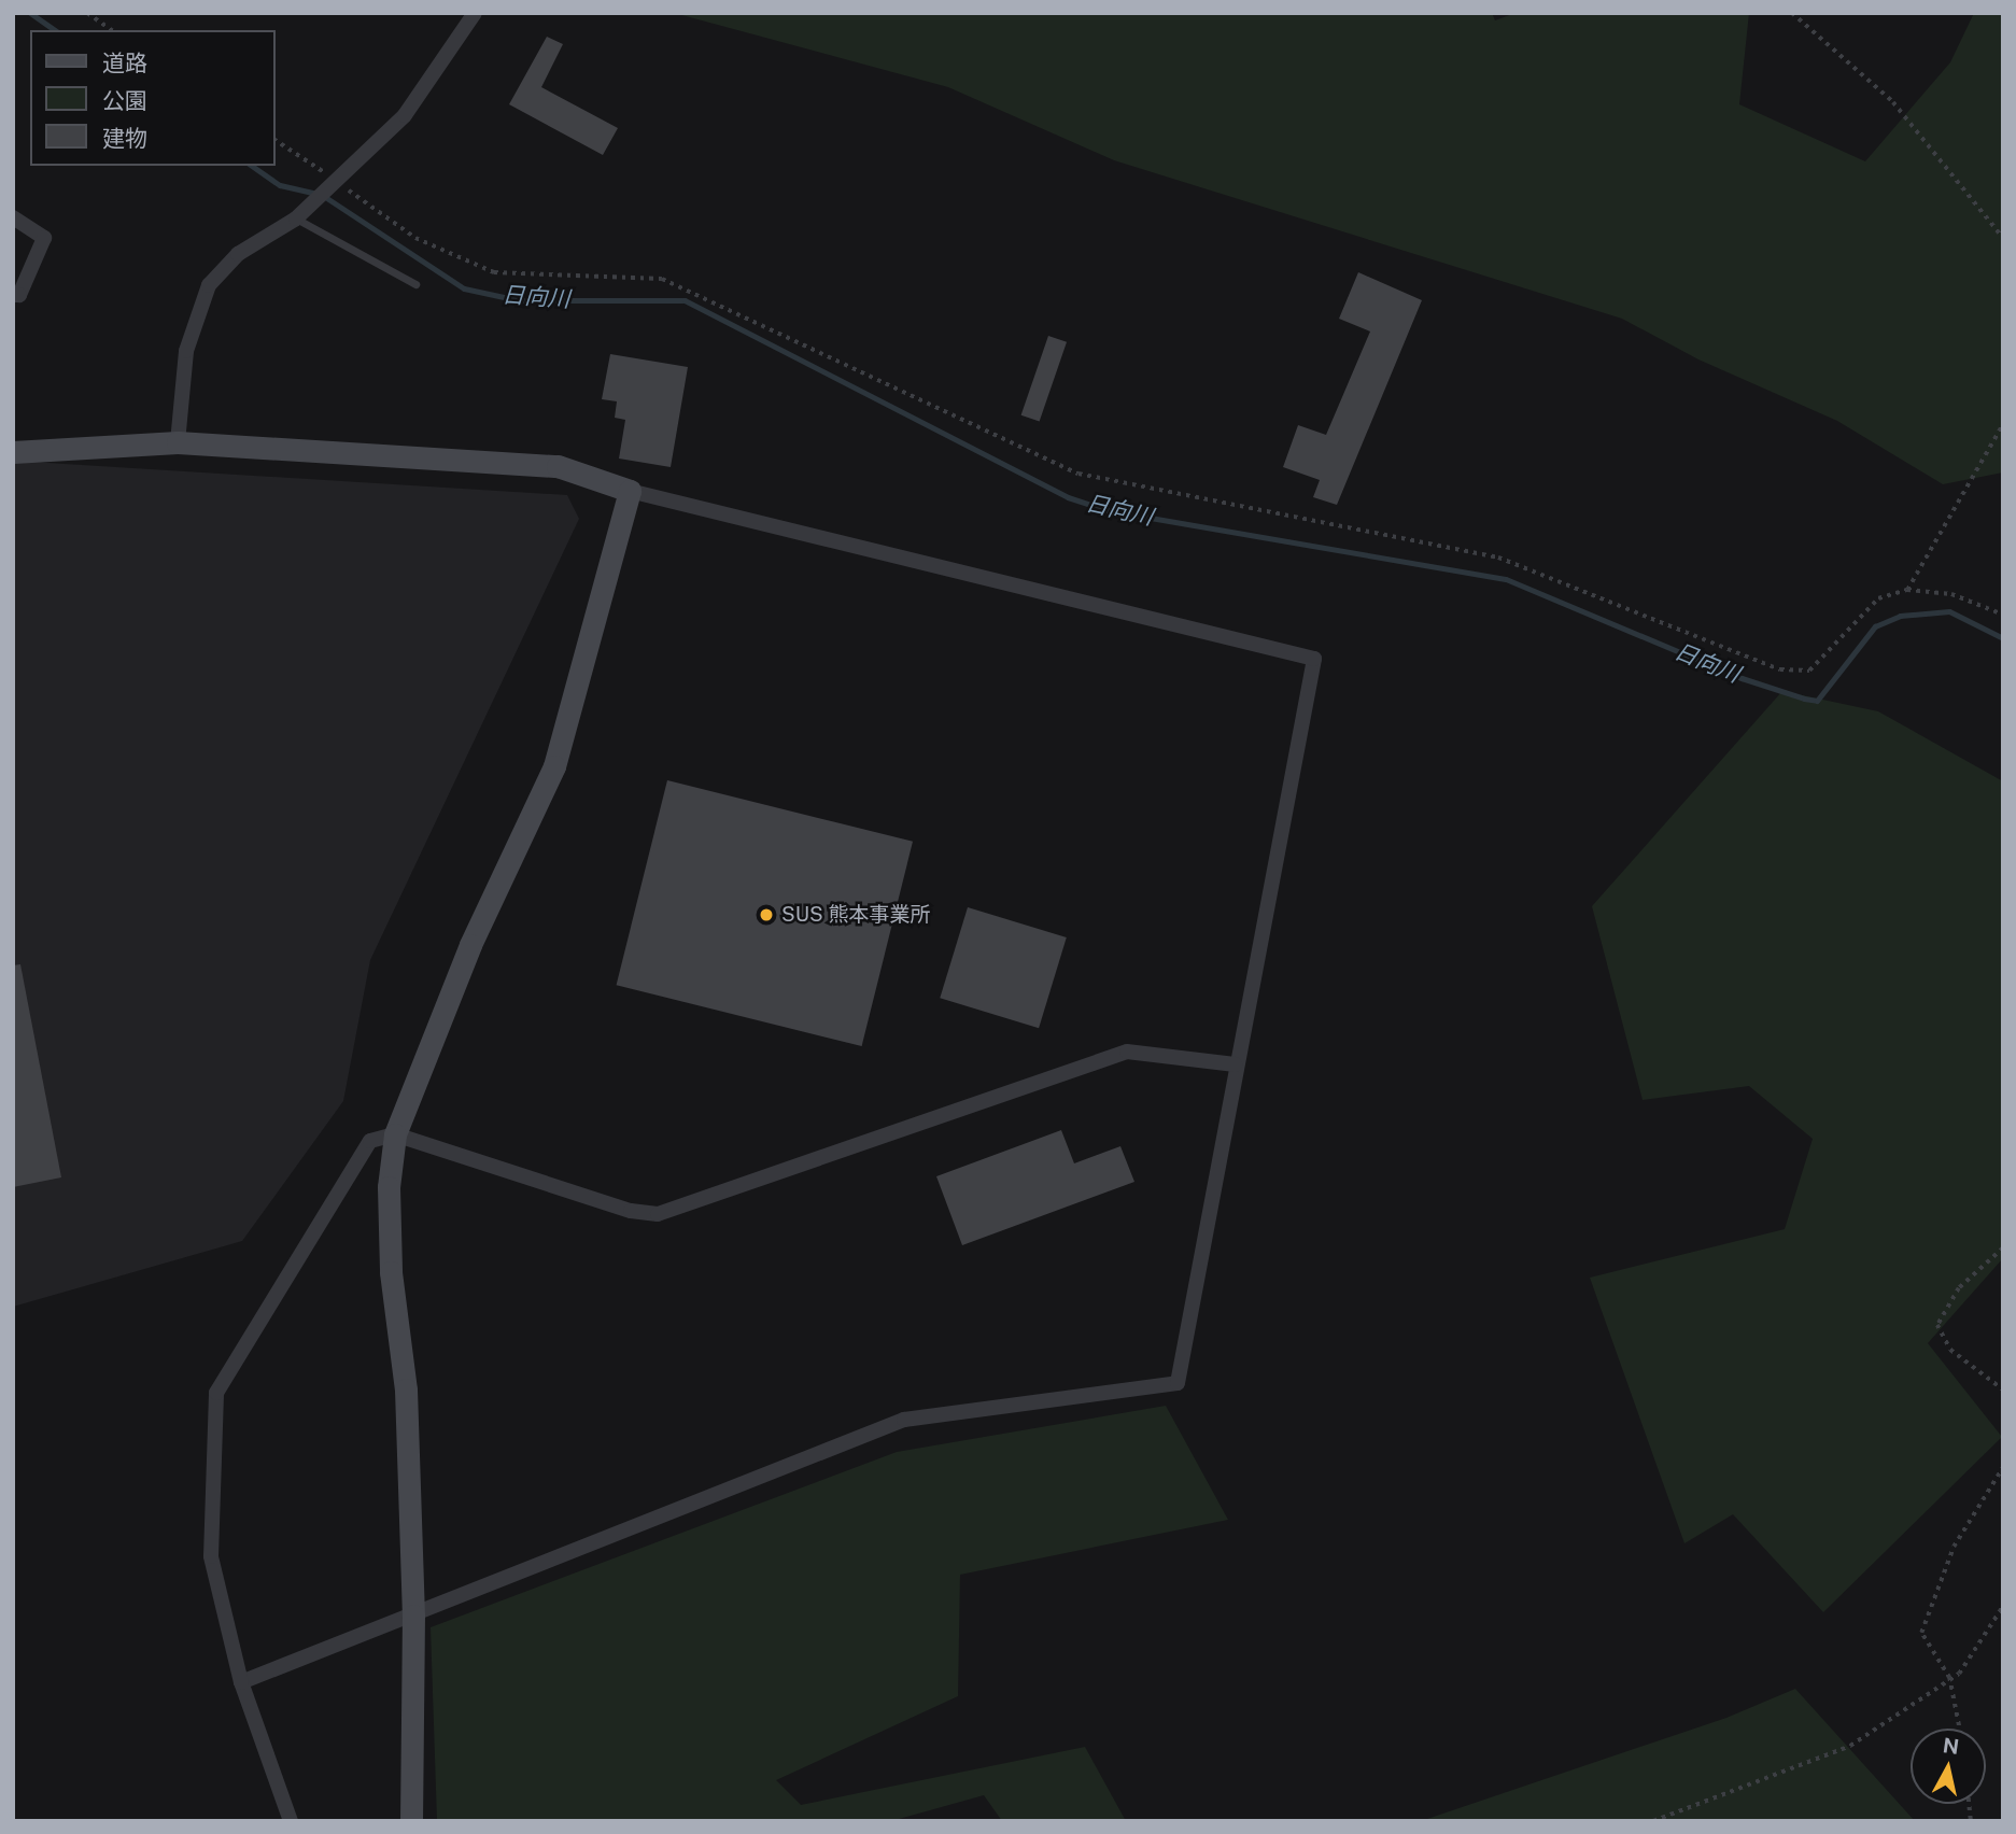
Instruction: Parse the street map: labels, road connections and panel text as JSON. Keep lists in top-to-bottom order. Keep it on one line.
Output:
{"water":["日向川"],"places":["SUS 熊本事業所"],"legend":["道路","公園","建物"],"north":"top"}
